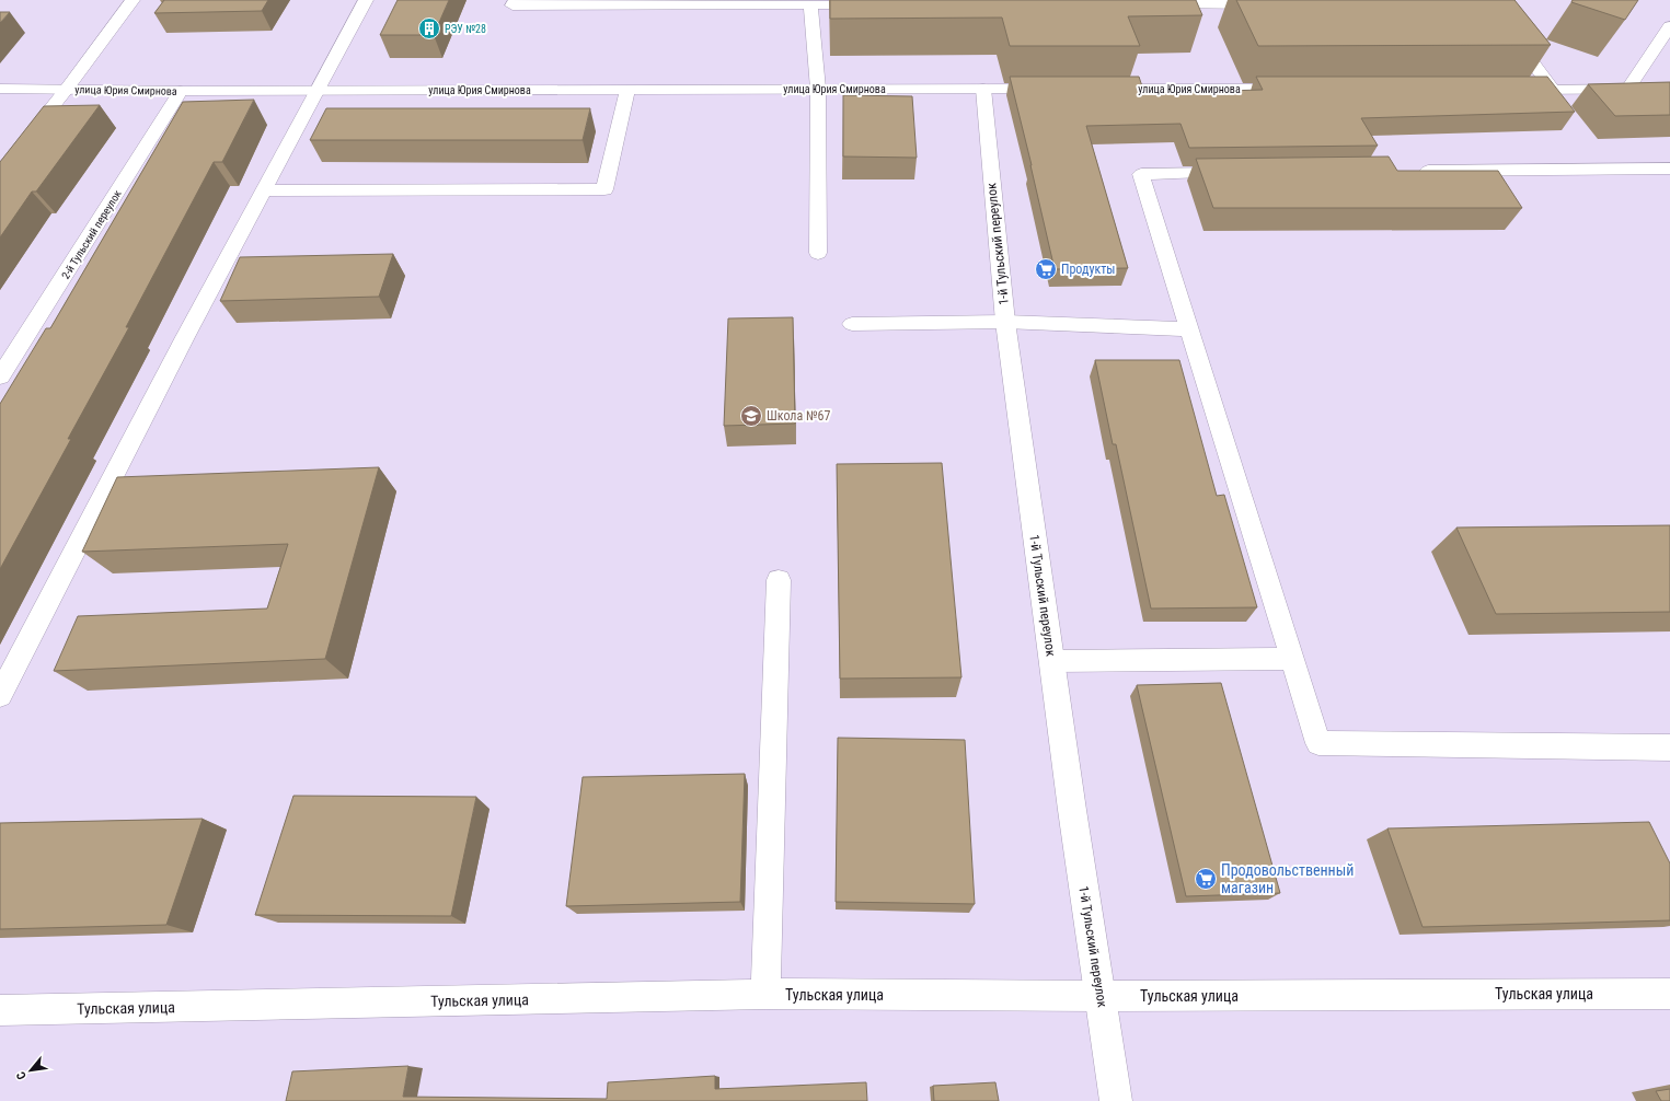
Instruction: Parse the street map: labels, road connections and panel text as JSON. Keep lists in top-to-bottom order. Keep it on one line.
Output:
{"streets":{"street":["улица Юрия Смирнова","1-й Тульский переулок"],"lane":["2-й Тульский переулок","Тульская улица"]},"crossings":[["улица Юрия Смирнова","2-й Тульский переулок"],["улица Юрия Смирнова","1-й Тульский переулок"],["1-й Тульский переулок","Тульская улица"]],"places":{"building":["РЭУ №28"],"supermarket":["Продукты","Продовольственный магазин"],"school or university":["Школа №67"]},"north":"bottom left"}
